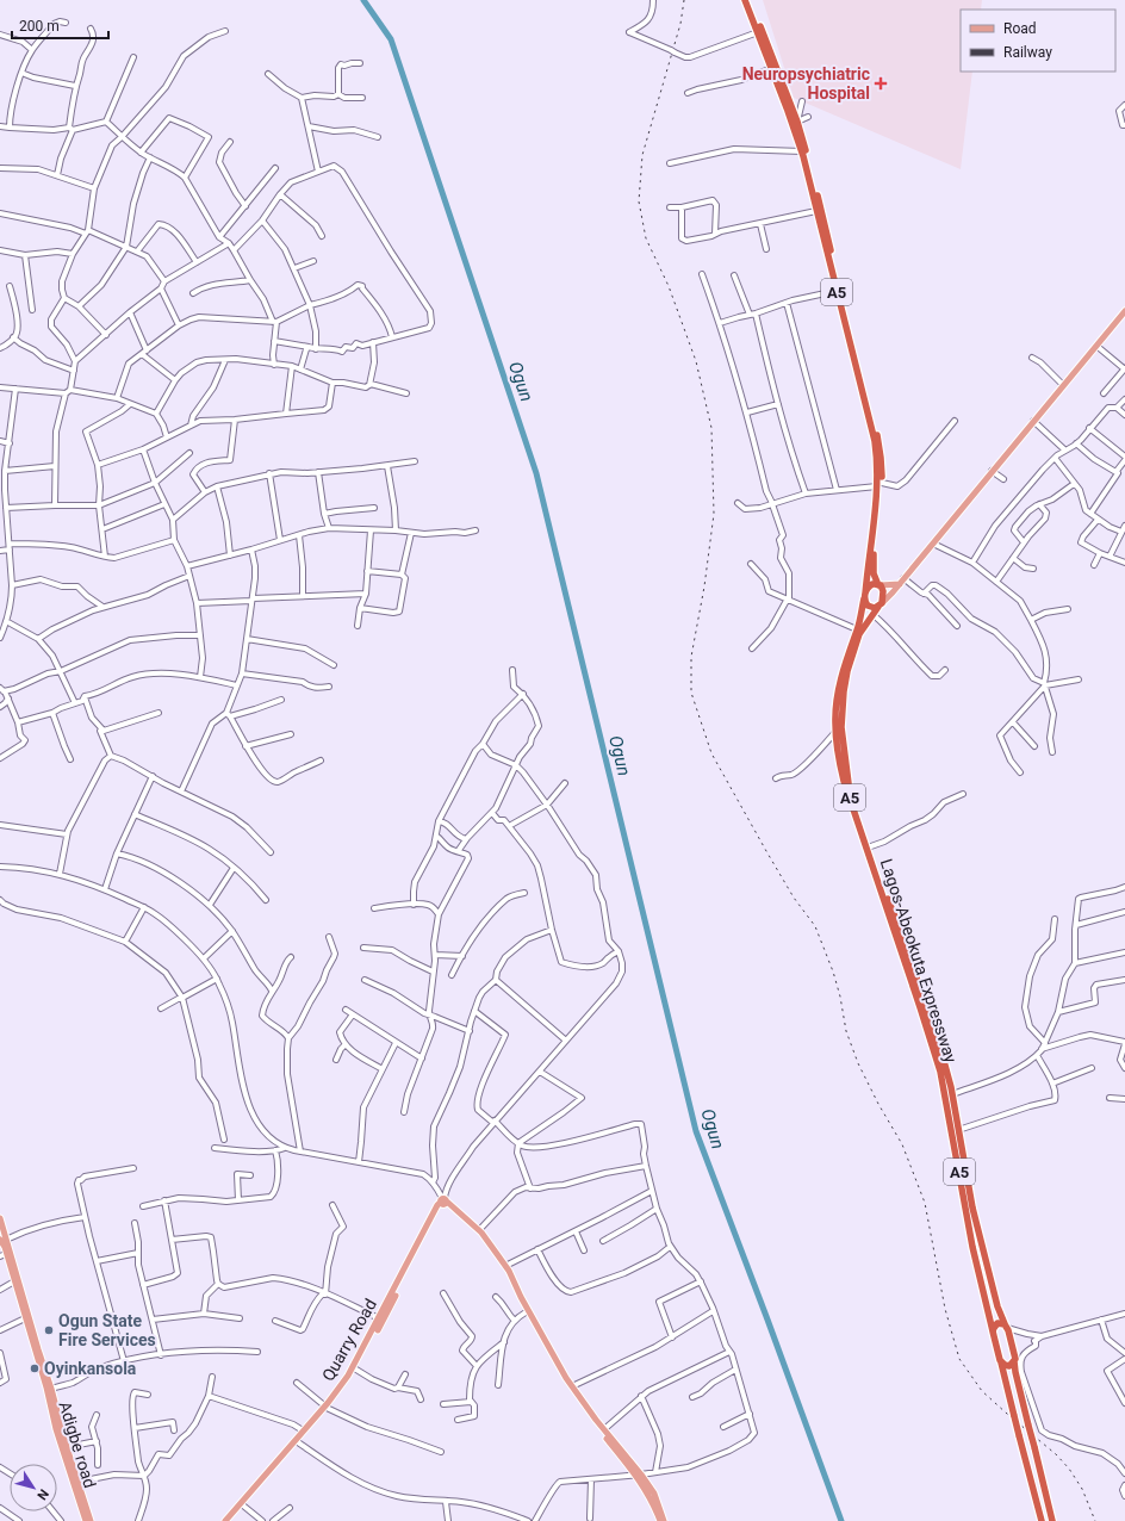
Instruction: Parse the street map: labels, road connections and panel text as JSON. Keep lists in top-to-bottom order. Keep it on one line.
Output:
{"streets":{"highway":["A5","Lagos-Abeokuta Expressway"],"main road":["Quarry Road","Adigbe road"]},"crossings":[["A5","Lagos-Abeokuta Expressway"]],"water":["Ogun"],"places":{"health":["Neuropsychiatric Hospital"],"other":["Ogun State Fire Services","Oyinkansola"]},"legend":["Road","Railway"],"scale_bar":"200 m","north":"bottom right"}
